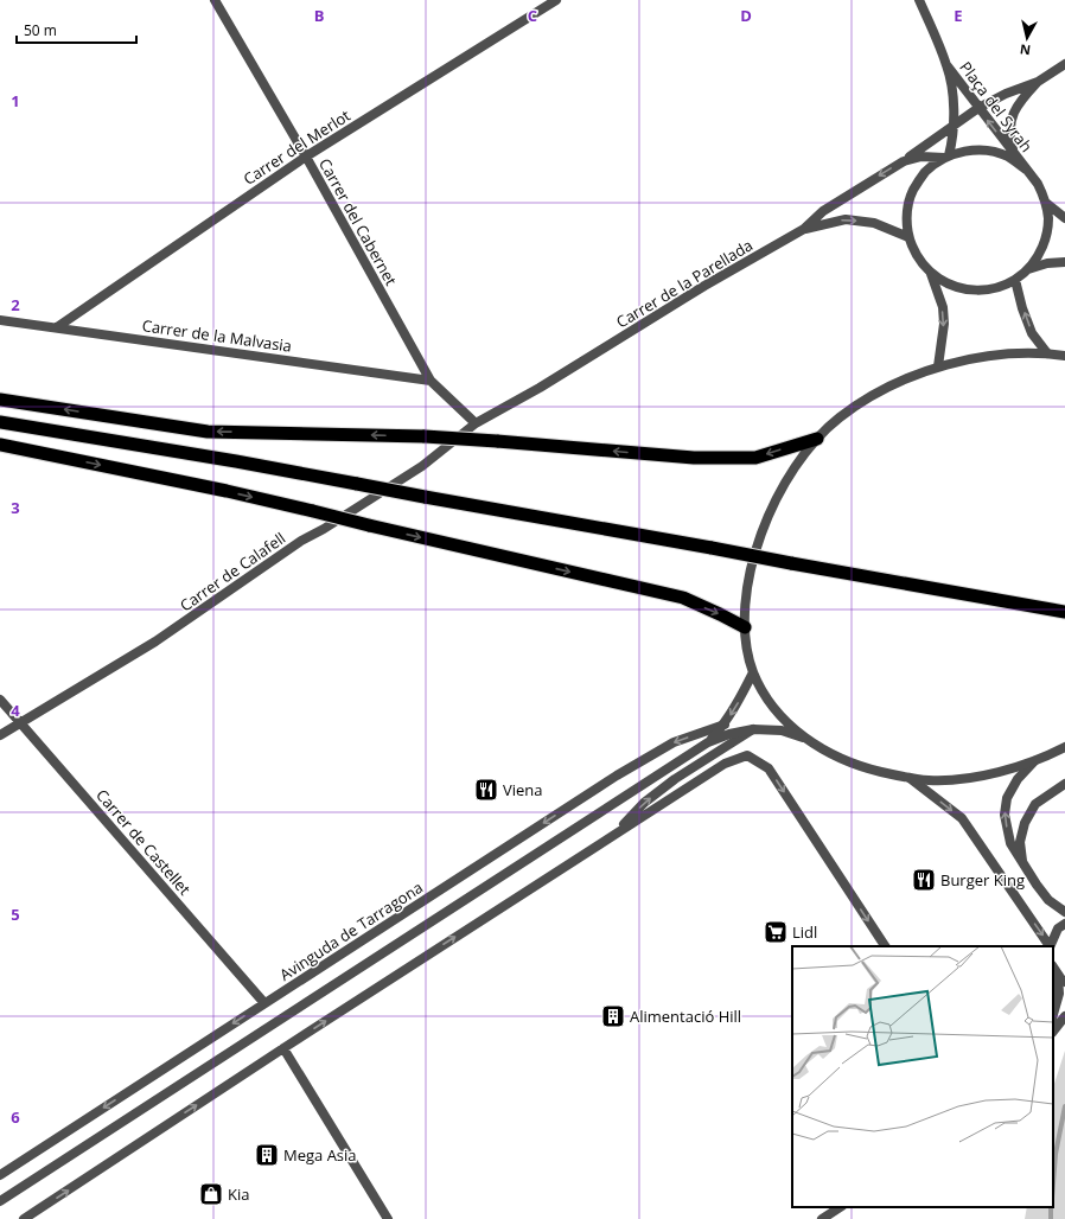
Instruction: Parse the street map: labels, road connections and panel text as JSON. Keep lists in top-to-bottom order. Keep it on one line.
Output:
{"streets":{"street":["Plaça del Syrah","Carrer del Merlot","Carrer del Cabernet","Carrer de la Parellada","Carrer de la Malvasia","Carrer de Calafell","Carrer de Castellet","Avinguda de Tarragona"]},"crossings":[["Plaça del Syrah","Carrer de la Parellada"],["Carrer del Merlot","Carrer del Cabernet"],["Carrer del Merlot","Carrer de la Malvasia"],["Carrer del Cabernet","Carrer de la Parellada"],["Carrer del Cabernet","Carrer de la Malvasia"],["Carrer del Cabernet","Carrer de Calafell"],["Carrer de la Parellada","Carrer de Calafell"],["Carrer de Calafell","Carrer de Castellet"],["Carrer de Castellet","Avinguda de Tarragona"]],"places":{"restaurant":["Viena","Burger King"],"supermarket":["Lidl"],"building":["Alimentació Hill","Mega Asia"],"shop":["Kia"]},"scale_bar":"50 m","north":"bottom","grid":{"columns":["B","C","D","E"],"rows":["1","2","3","4","5","6"]}}
